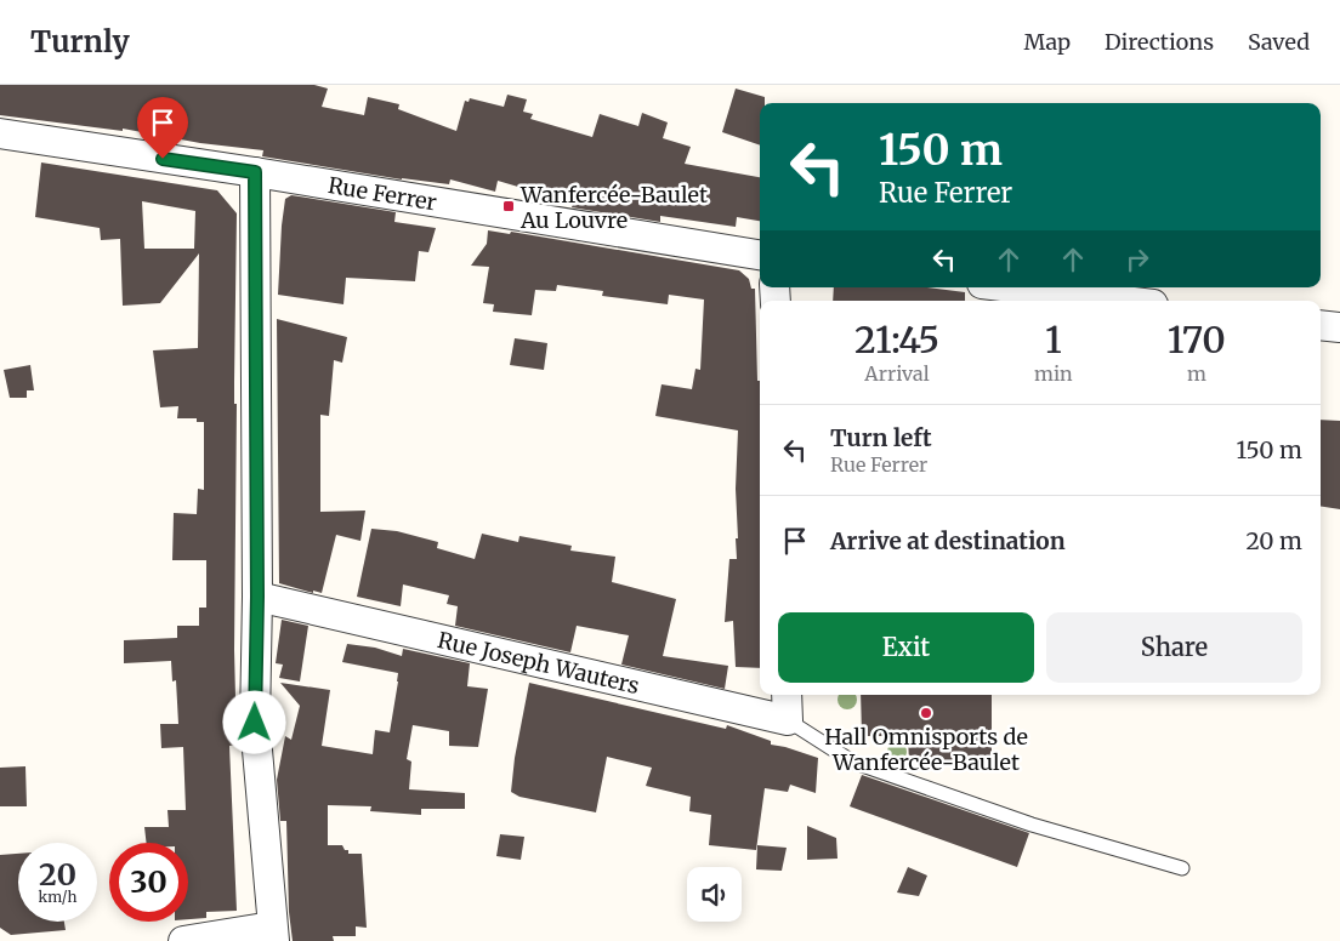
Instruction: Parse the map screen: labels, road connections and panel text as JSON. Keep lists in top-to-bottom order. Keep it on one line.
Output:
{"streets":{"street":["Rue Ferrer","Rue Joseph Wauters"]},"places":{"transit":["Wanfercée-Baulet Au Louvre"],"other":["Hall Omnisports de Wanfercée-Baulet"]},"page":{"header":"Turnly","nav":["Map","Directions","Saved"],"turn":["150 m","Rue Ferrer"],"eta":["21:45","Arrival","1","min","170","m"],"list":[{"name":"Turn left","note":"Rue Ferrer","value":"150 m"},{"name":"Arrive at destination","value":"20 m"}],"buttons":["Exit","Share"],"speed":"20 km/h","limit":"30"}}
